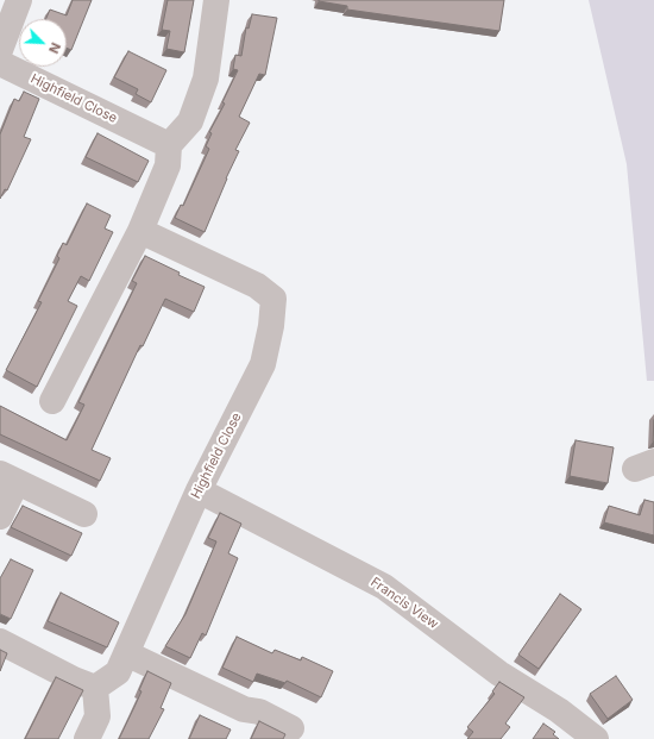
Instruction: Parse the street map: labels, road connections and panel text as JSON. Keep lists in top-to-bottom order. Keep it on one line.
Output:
{"streets":{"street":["Highfield Close","Francis View"]},"crossings":[["Highfield Close","Francis View"]],"north":"bottom right"}
